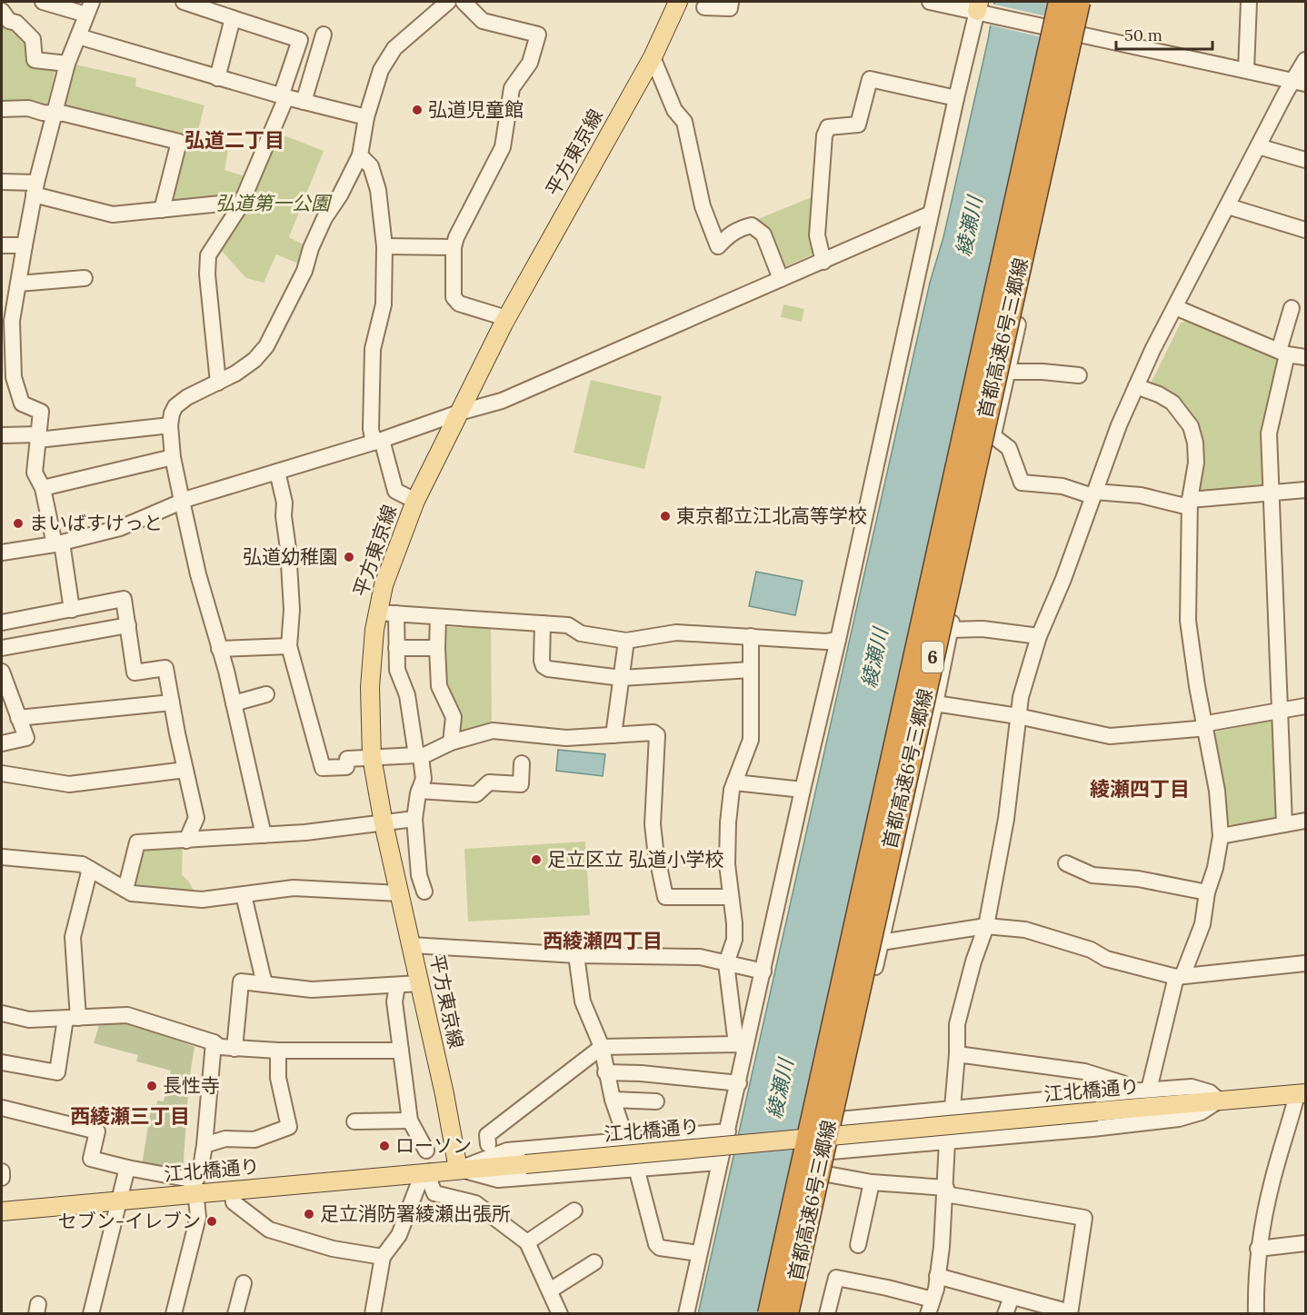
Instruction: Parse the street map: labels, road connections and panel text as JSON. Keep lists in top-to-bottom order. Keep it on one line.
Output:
{"streets":{"highway":["首都高速6号三郷線","6"],"main road":["平方東京線","江北橋通り"]},"crossings":[["平方東京線","江北橋通り"]],"districts":["弘道二丁目","綾瀬四丁目","西綾瀬四丁目","西綾瀬三丁目"],"water":["綾瀬川"],"parks":["弘道第一公園"],"places":["弘道児童館","東京都立江北高等学校","まいばすけっと","弘道幼稚園","足立区立 弘道小学校","長性寺","ローソン","足立消防署綾瀬出張所","セブン-イレブン"],"scale_bar":"50 m"}
